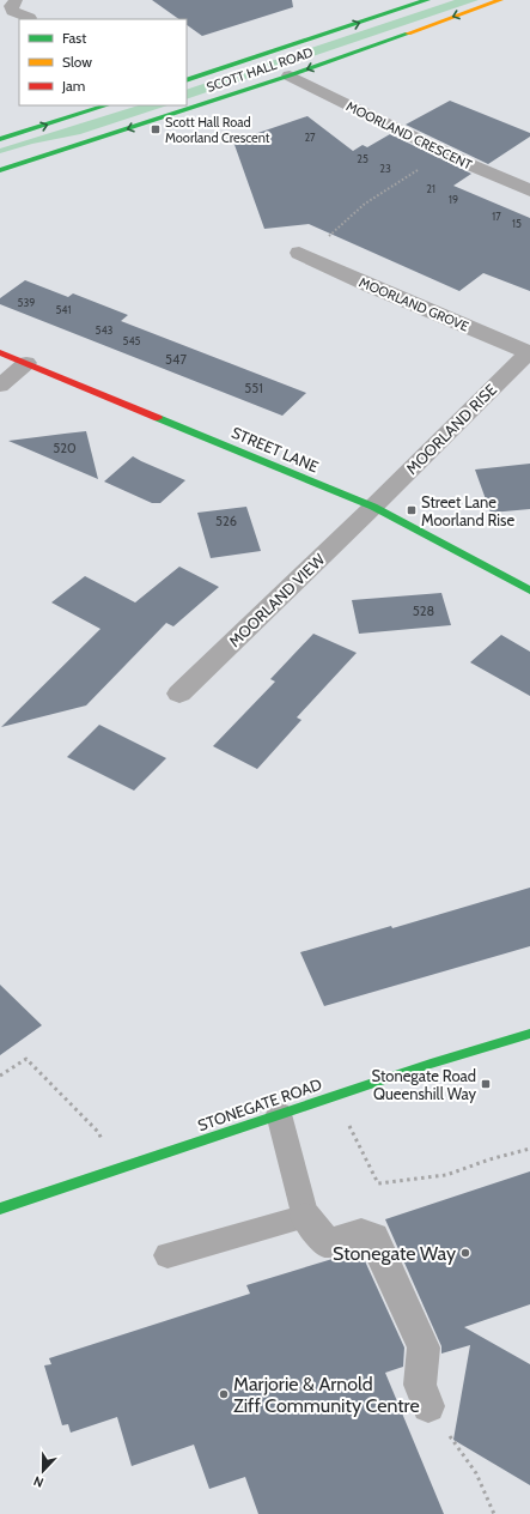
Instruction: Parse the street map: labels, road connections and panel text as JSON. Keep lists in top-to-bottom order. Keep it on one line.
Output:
{"streets":{"main road":["SCOTT HALL ROAD","STREET LANE","STONEGATE ROAD"],"street":["MOORLAND CRESCENT","MOORLAND GROVE","MOORLAND RISE","MOORLAND VIEW"]},"crossings":[["SCOTT HALL ROAD","MOORLAND CRESCENT"],["MOORLAND GROVE","MOORLAND RISE"],["MOORLAND RISE","STREET LANE"],["MOORLAND RISE","MOORLAND VIEW"],["STREET LANE","MOORLAND VIEW"]],"places":{"transit":["Scott Hall Road Moorland Crescent","Street Lane Moorland Rise","Stonegate Road Queenshill Way"],"other":["Stonegate Way","Marjorie & Arnold Ziff Community Centre"]},"house_numbers":["27","25","23","21","19","17","15","539","541","543","545","547","551","520","526","528"],"legend":["Fast","Slow","Jam"],"north":"bottom"}
